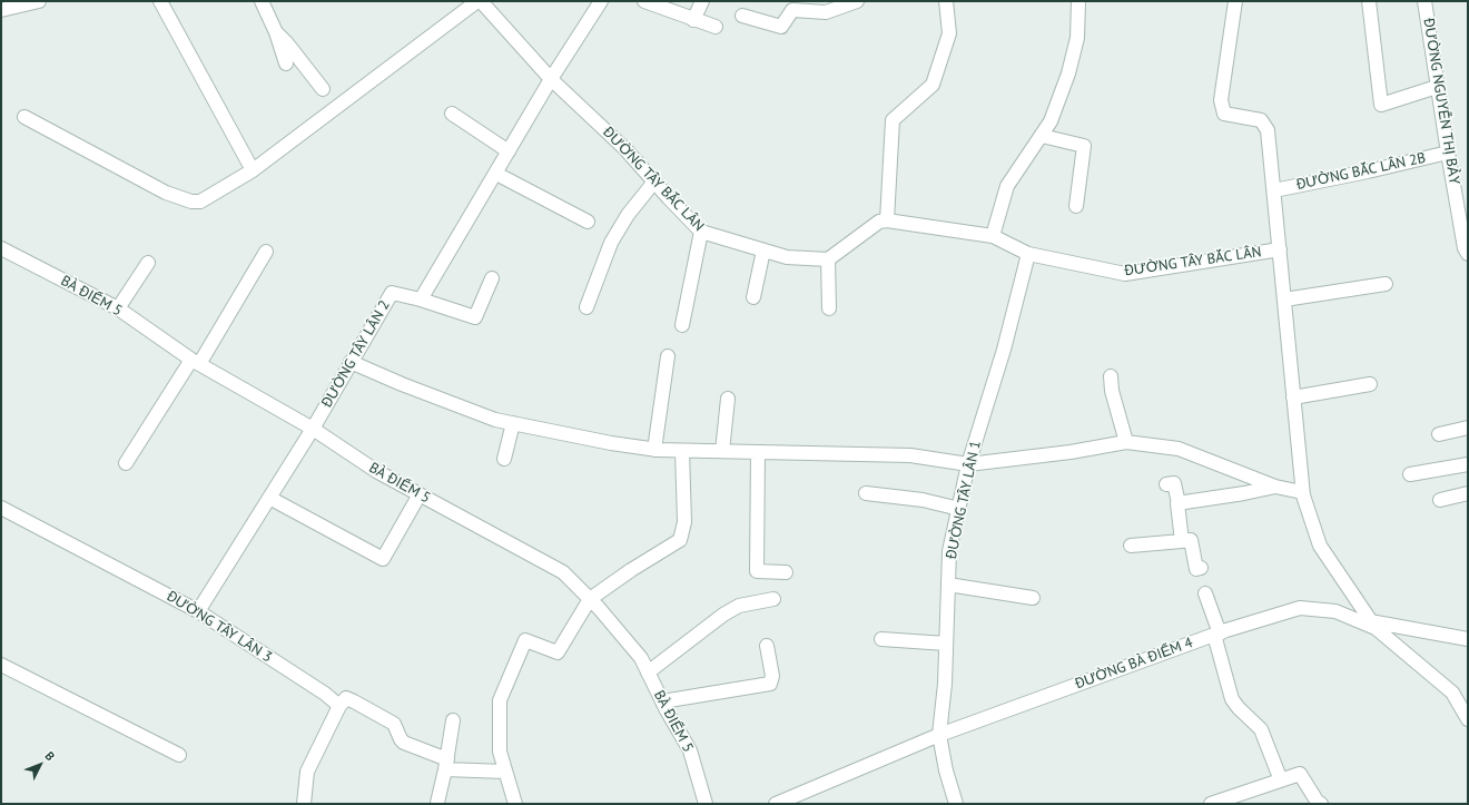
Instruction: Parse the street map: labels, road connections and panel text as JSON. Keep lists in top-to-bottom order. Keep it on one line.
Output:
{"streets":{"street":["ĐƯỜNG NGUYỄN THỊ BẢY","ĐƯỜNG BẮC LÂN 2B","ĐƯỜNG TÂY BẮC LÂN","BÀ ĐIỂM 5","ĐƯỜNG TÂY LÂN 2","ĐƯỜNG TÂY LÂN 1","ĐƯỜNG TÂY LÂN 3","ĐƯỜNG BÀ ĐIỂM 4"]},"crossings":[["ĐƯỜNG NGUYỄN THỊ BẢY","ĐƯỜNG BẮC LÂN 2B"],["ĐƯỜNG TÂY BẮC LÂN","ĐƯỜNG TÂY LÂN 1"],["BÀ ĐIỂM 5","ĐƯỜNG TÂY LÂN 2"],["ĐƯỜNG TÂY LÂN 2","ĐƯỜNG TÂY LÂN 3"],["ĐƯỜNG TÂY LÂN 1","ĐƯỜNG BÀ ĐIỂM 4"]],"north":"top right"}
